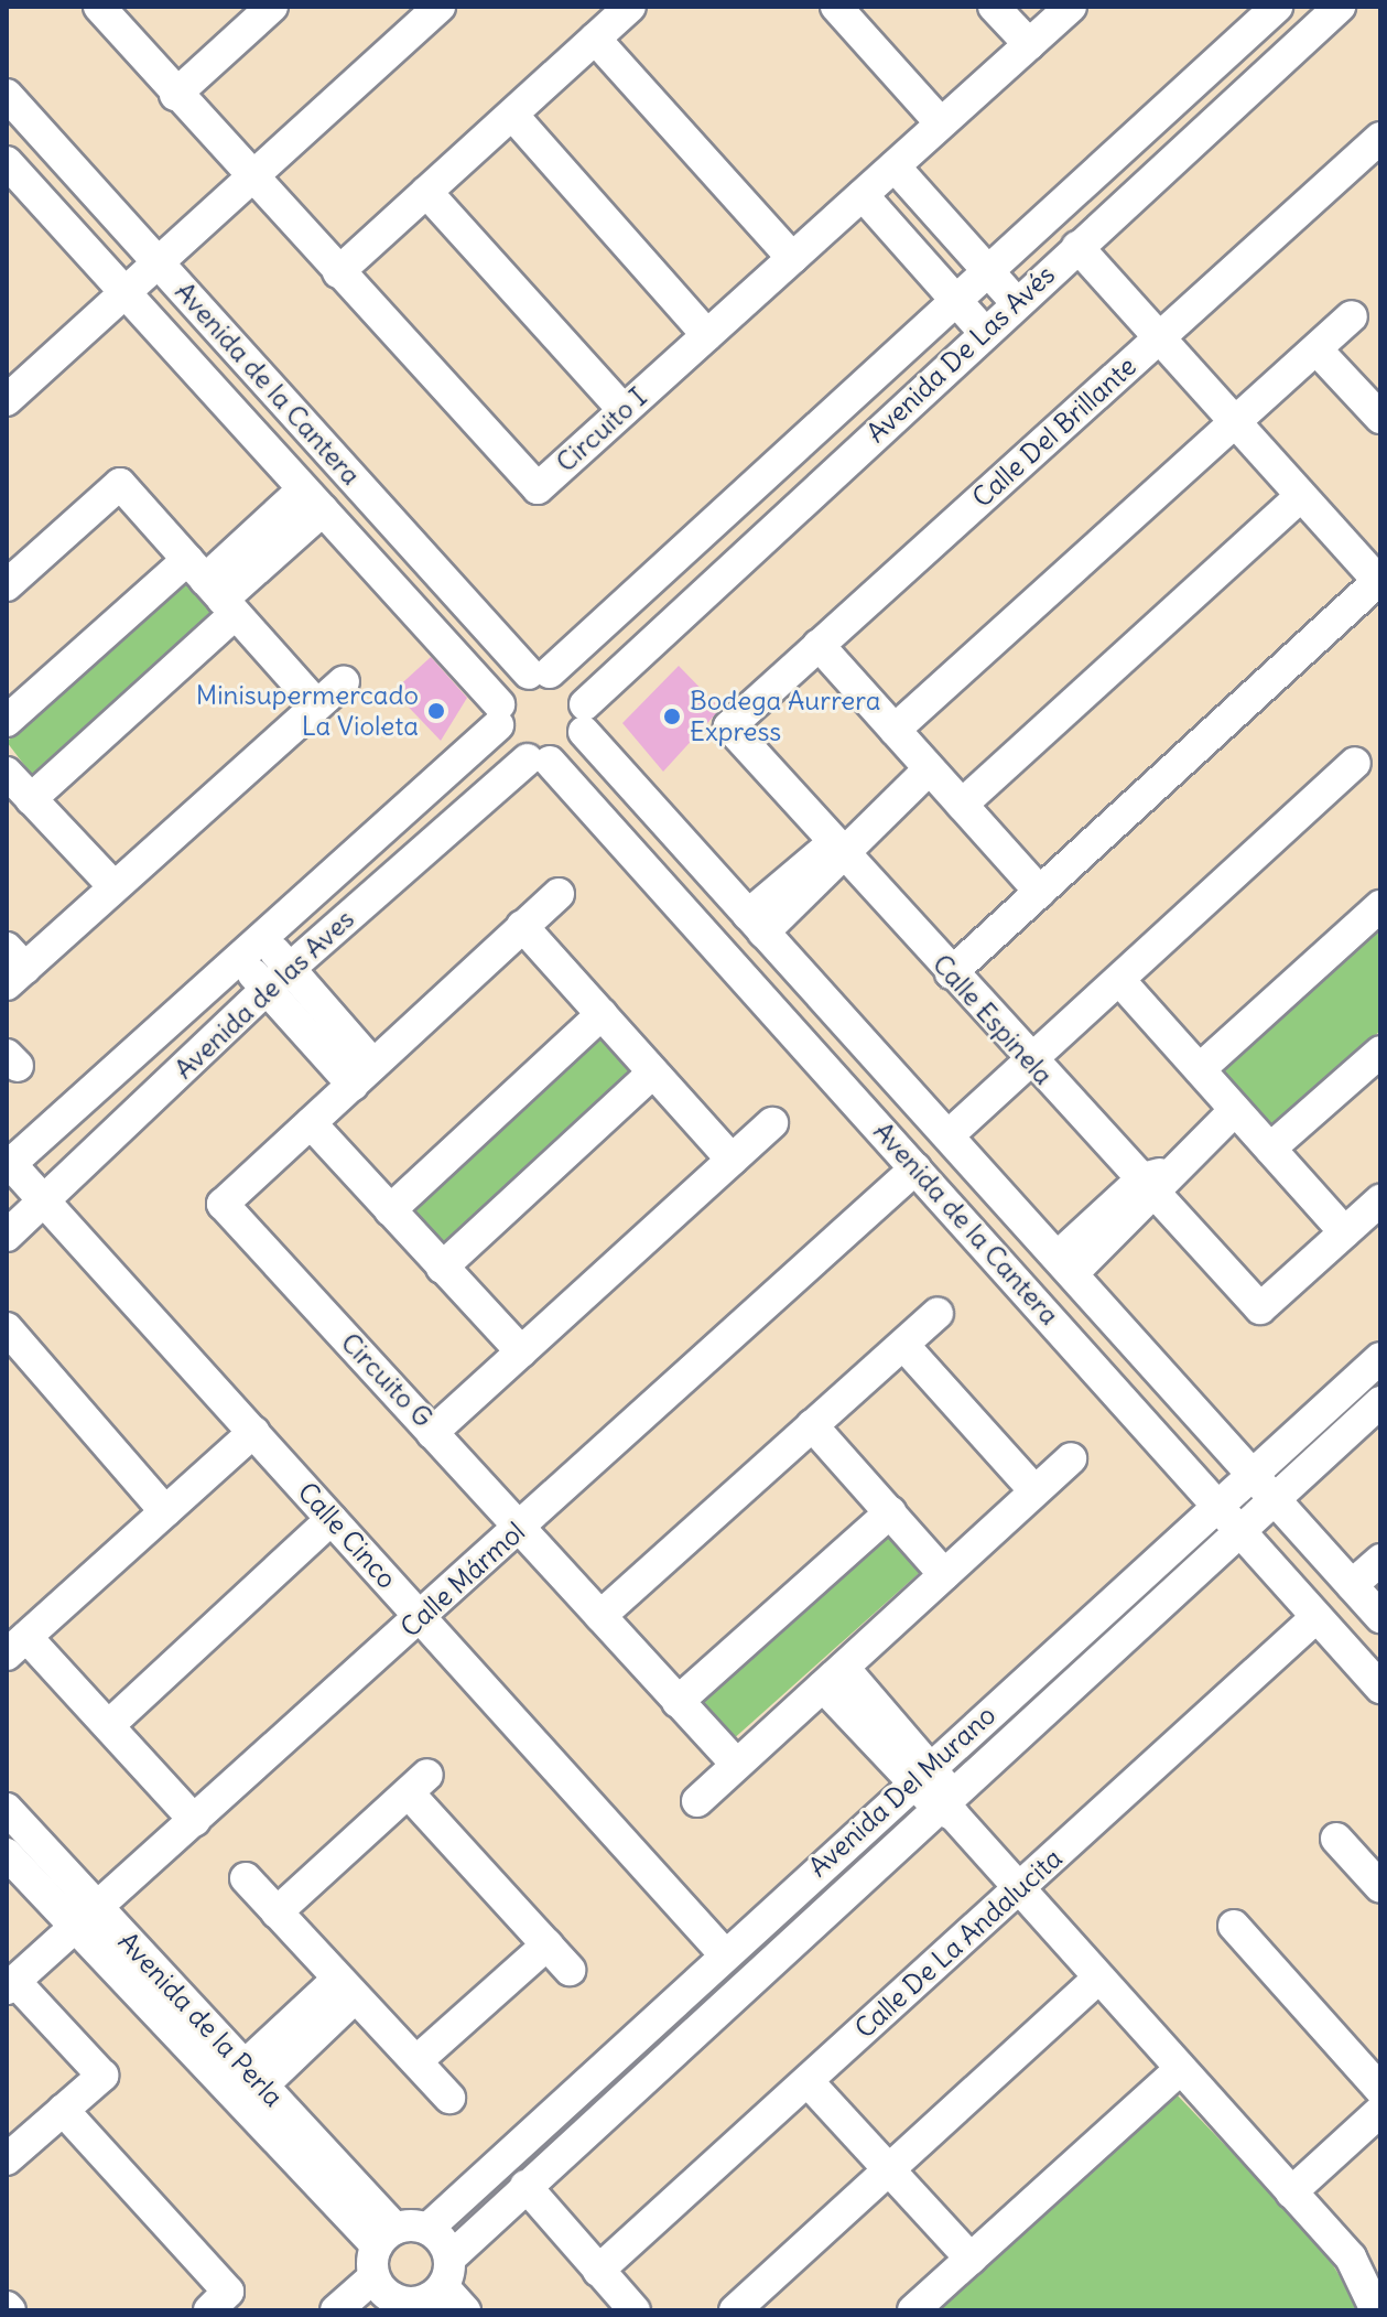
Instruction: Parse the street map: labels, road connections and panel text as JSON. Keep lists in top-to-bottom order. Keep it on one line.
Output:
{"streets":{"street":["Avenida De Las Avés","Avenida de la Cantera","Circuito I","Calle Del Brillante","Avenida de las Aves","Calle Espinela","Circuito G","Calle Cinco","Calle Mármol","Avenida Del Murano","Calle De La Andalucita","Avenida de la Perla"]},"crossings":[["Avenida De Las Avés","Avenida de la Cantera"],["Avenida De Las Avés","Avenida de las Aves"],["Avenida de la Cantera","Avenida de las Aves"],["Avenida de la Cantera","Calle Mármol"],["Avenida de la Cantera","Avenida Del Murano"],["Avenida de la Cantera","Calle De La Andalucita"],["Calle Del Brillante","Calle Espinela"],["Avenida de las Aves","Calle Cinco"],["Calle Cinco","Calle Mármol"],["Calle Cinco","Avenida Del Murano"],["Calle Mármol","Avenida de la Perla"]],"places":["Minisupermercado La Violeta","Bodega Aurrera Express"]}
